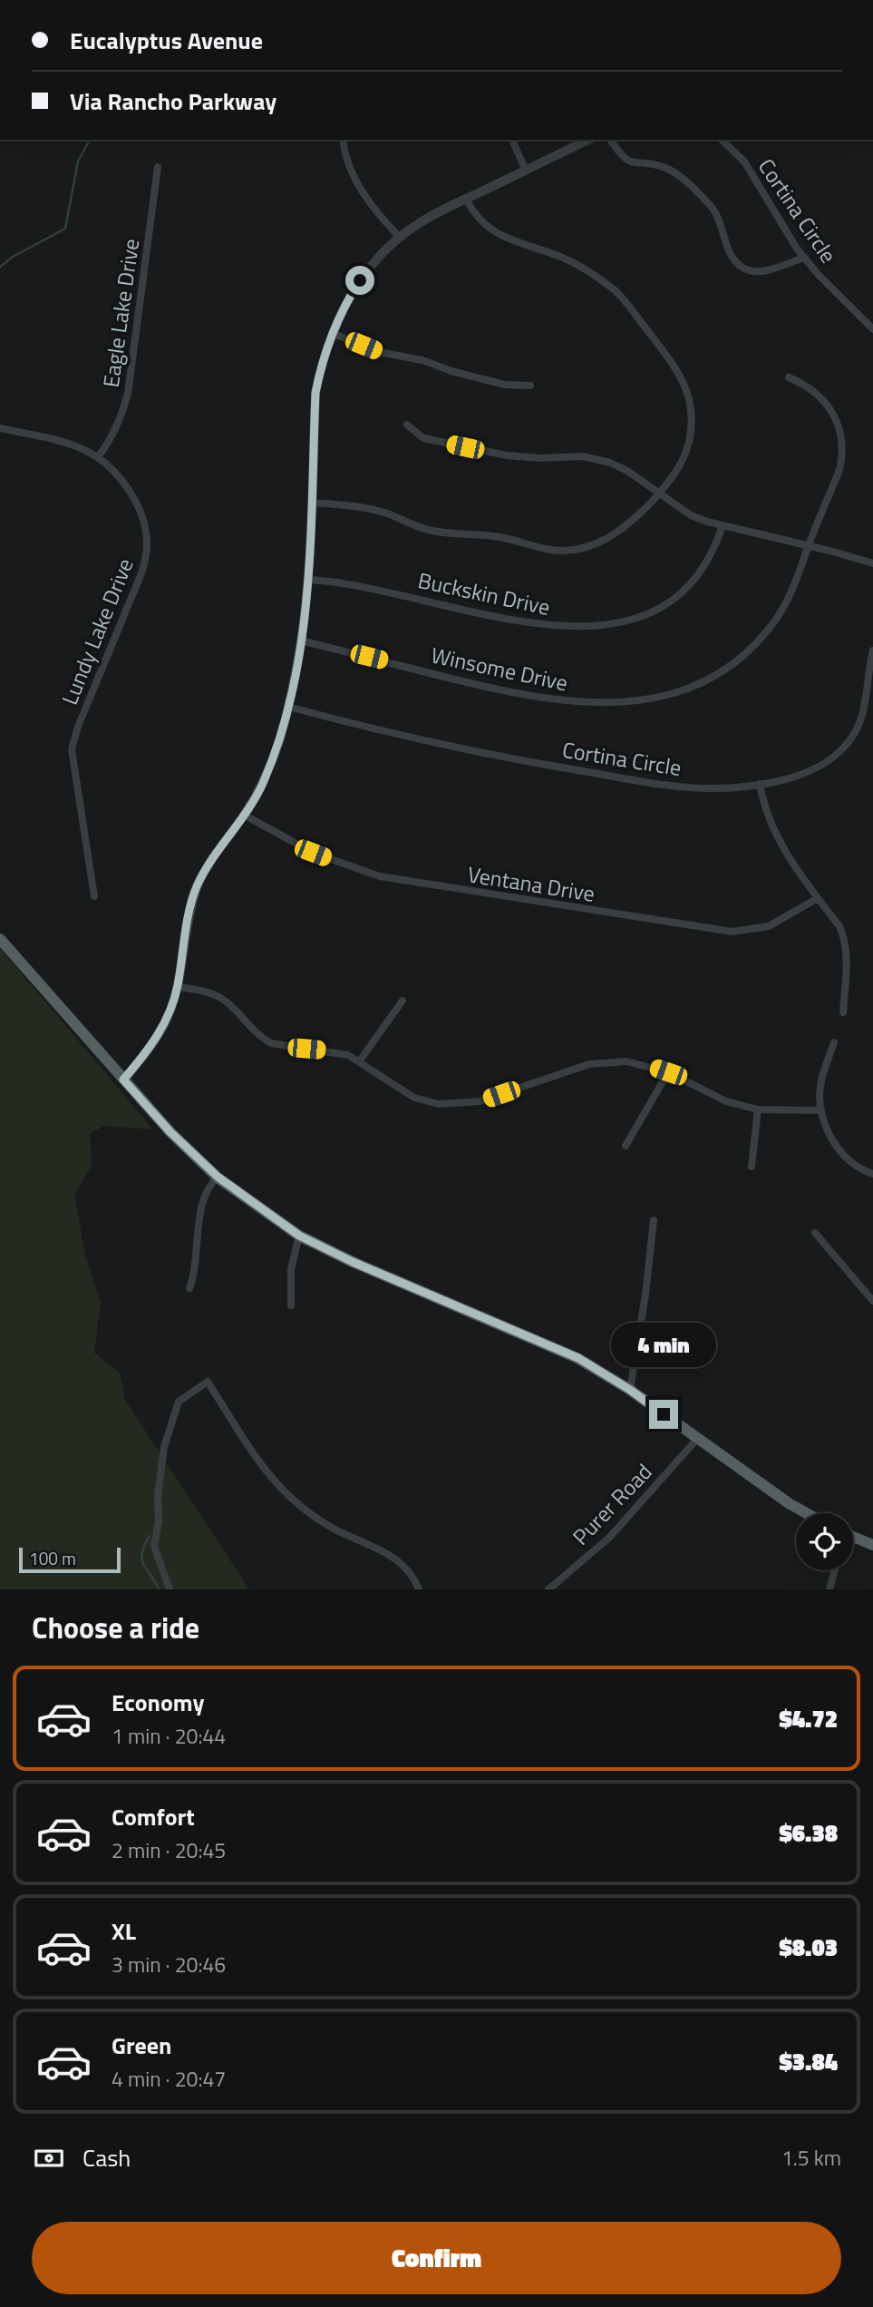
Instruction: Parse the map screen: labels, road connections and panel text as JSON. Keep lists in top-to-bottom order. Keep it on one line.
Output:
{"streets":{"street":["Cortina Circle","Eagle Lake Drive","Buckskin Drive","Lundy Lake Drive","Winsome Drive","Ventana Drive","Purer Road"]},"crossings":[["Eagle Lake Drive","Lundy Lake Drive"]],"scale_bar":"100 m","page":{"banner":["Eucalyptus Avenue","Via Rancho Parkway"],"bubble":"4 min","scale":"100 m","heading":"Choose a ride","list":[{"name":"Economy","note":"1 min · 20:44","value":"$4.72"},{"name":"Comfort","note":"2 min · 20:45","value":"$6.38"},{"name":"XL","note":"3 min · 20:46","value":"$8.03"},{"name":"Green","note":"4 min · 20:47","value":"$3.84"}],"pay":["Cash","1.5 km"],"buttons":"Confirm"}}
